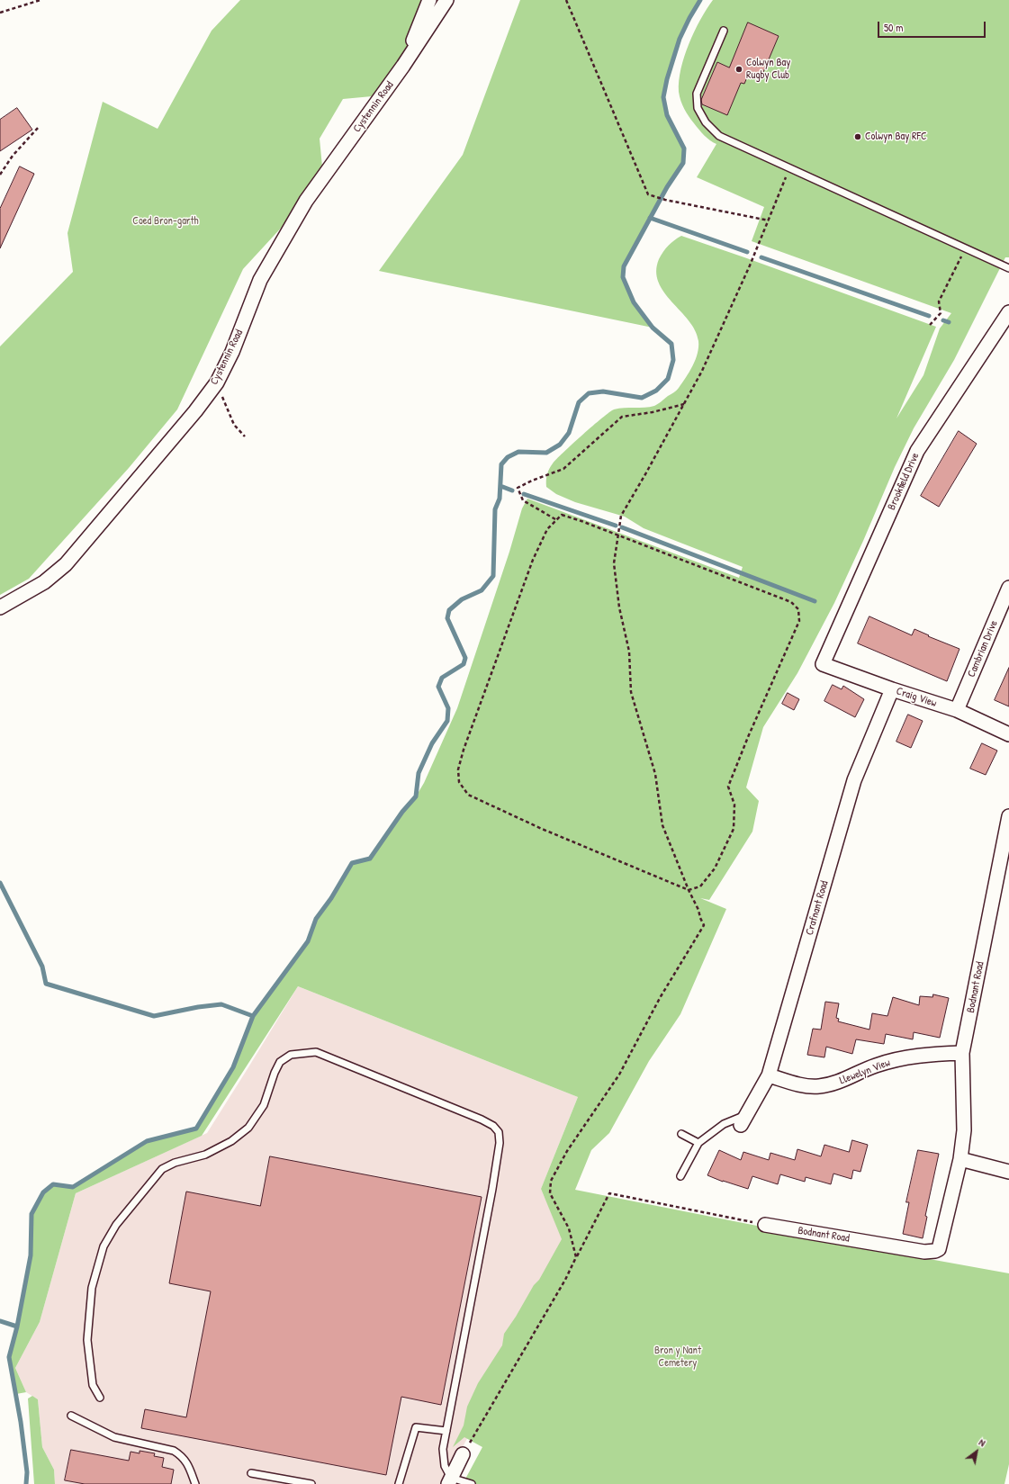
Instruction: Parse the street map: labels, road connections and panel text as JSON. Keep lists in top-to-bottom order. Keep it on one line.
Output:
{"streets":{"street":["Cystennin Road","Brookfield Drive","Cambrian Drive","Craig View","Crafnant Road","Bodnant Road","Llewelyn View"]},"crossings":[["Brookfield Drive","Craig View"],["Cambrian Drive","Craig View"],["Craig View","Crafnant Road"],["Crafnant Road","Llewelyn View"],["Bodnant Road","Llewelyn View"]],"parks":["Coed Bron-garth","Bron y Nant Cemetery"],"places":["Colwyn Bay Rugby Club","Colwyn Bay RFC"],"scale_bar":"50 m","north":"top right"}
